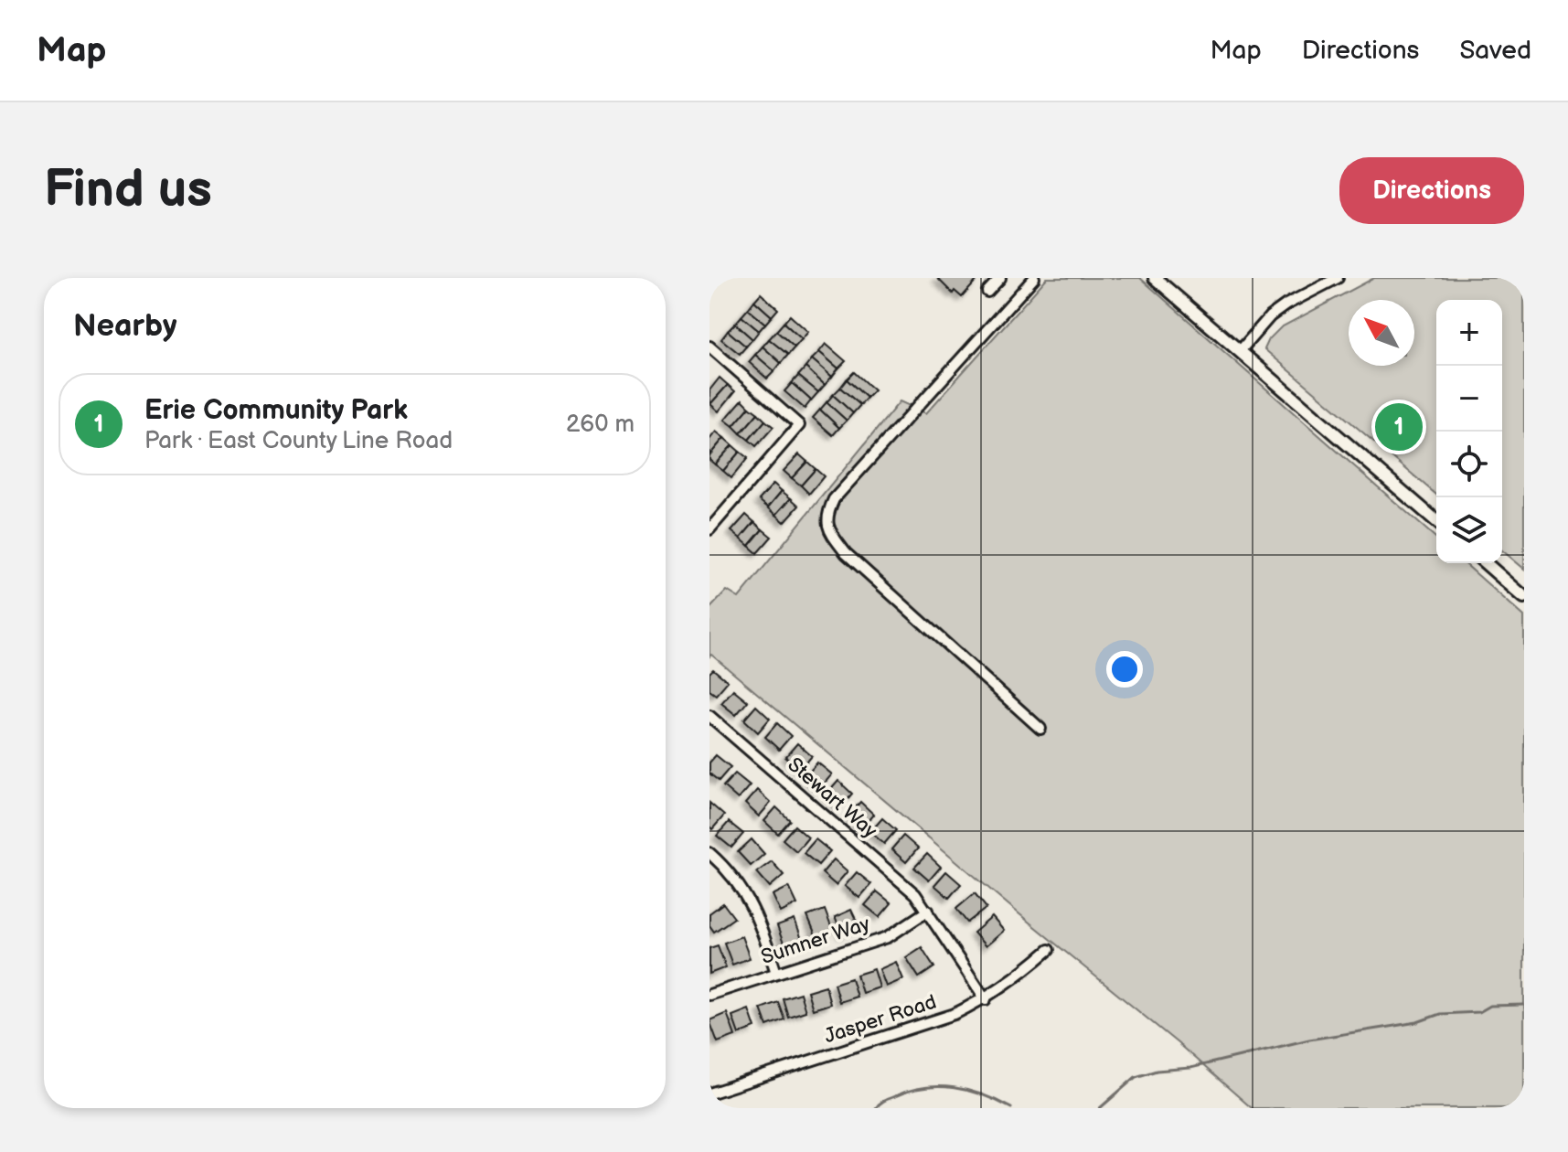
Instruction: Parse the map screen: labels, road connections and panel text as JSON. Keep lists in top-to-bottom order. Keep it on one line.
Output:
{"streets":{"street":["Stewart Way","Sumner Way","Jasper Road"]},"crossings":[["Stewart Way","Sumner Way"],["Stewart Way","Jasper Road"]],"north":"top left","page":{"header":"Map","nav":["Map","Directions","Saved"],"buttons":"Directions","title":"Find us","heading":"Nearby","map_buttons":["+","−"],"list":[{"mark":"1","name":"Erie Community Park","note":"Park · East County Line Road","value":"260 m"}],"pins":"1"}}
